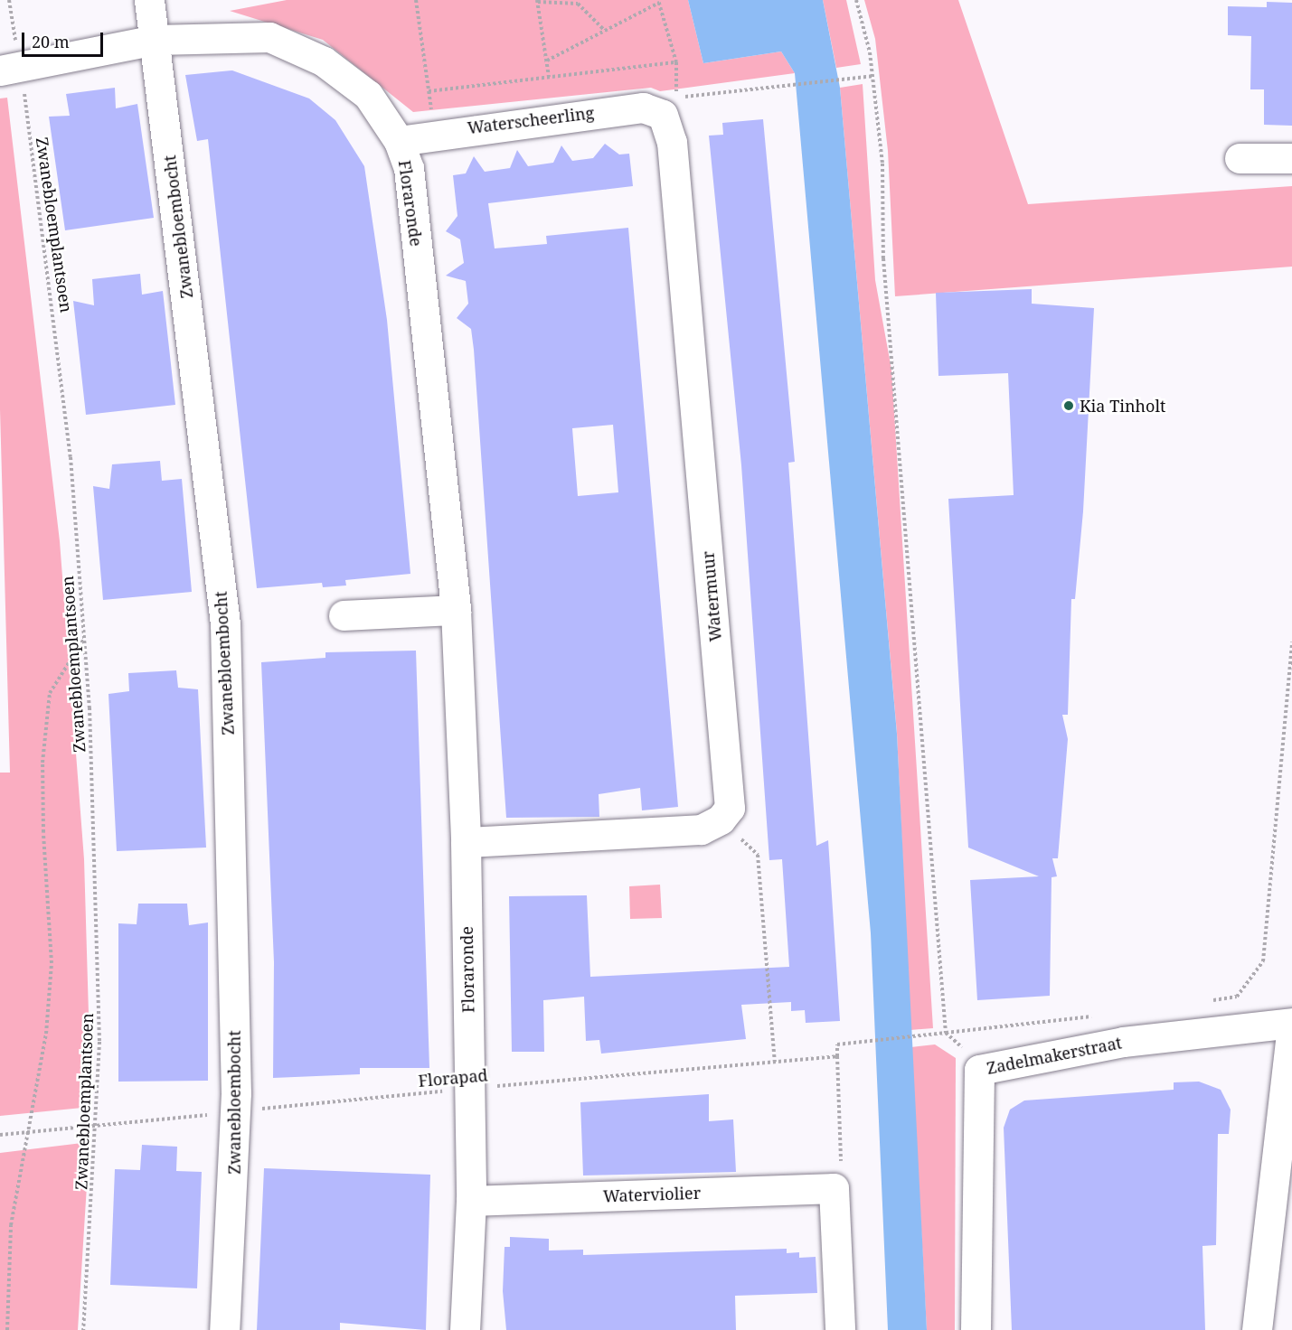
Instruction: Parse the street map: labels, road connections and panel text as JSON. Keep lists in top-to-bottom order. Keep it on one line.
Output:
{"streets":{"street":["Waterscheerling","Floraronde","Zwanebloembocht","Watermuur","Zadelmakerstraat","Waterviolier"],"path":["Zwanebloemplantsoen","Florapad"]},"crossings":[["Waterscheerling","Floraronde"],["Waterscheerling","Watermuur"],["Floraronde","Zwanebloemplantsoen"],["Floraronde","Zwanebloembocht"],["Floraronde","Florapad"],["Floraronde","Waterviolier"],["Zwanebloemplantsoen","Florapad"],["Zwanebloembocht","Florapad"]],"places":["Kia Tinholt"],"scale_bar":"20 m"}
